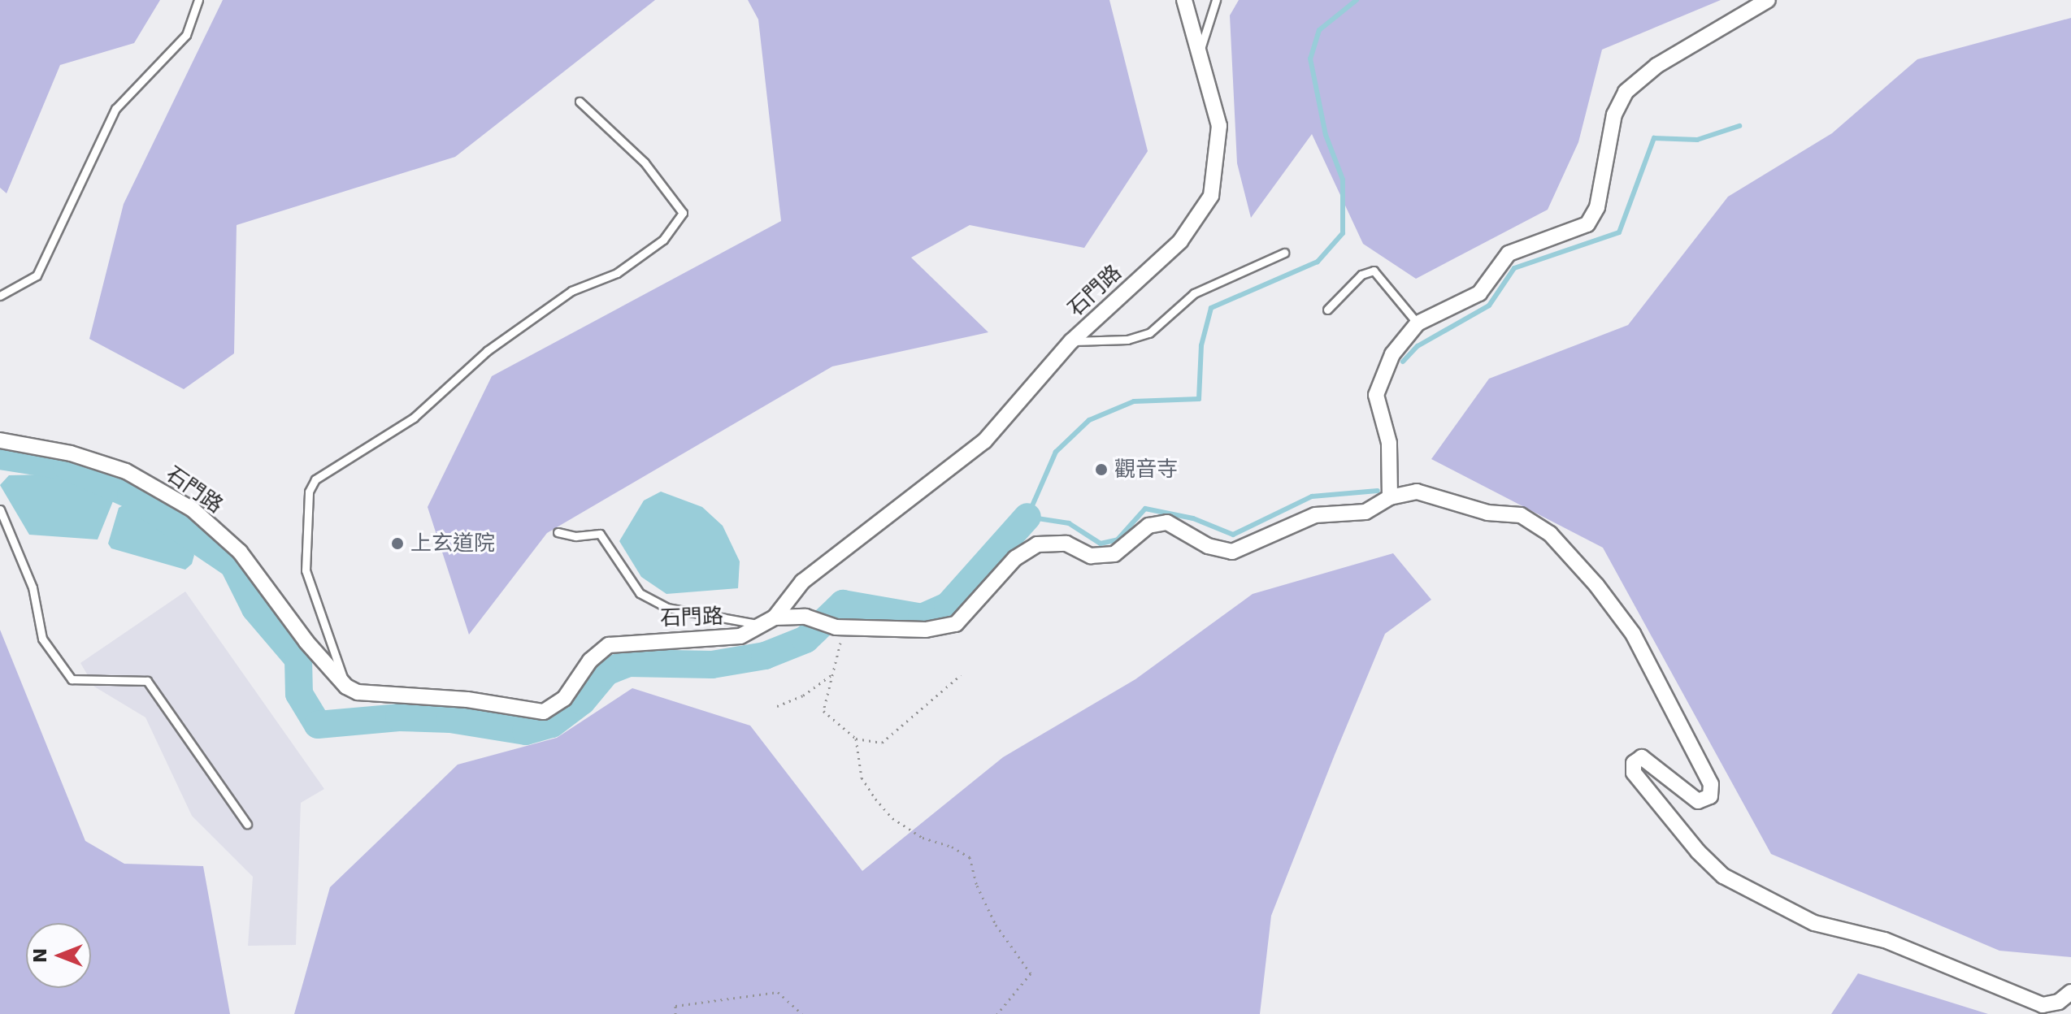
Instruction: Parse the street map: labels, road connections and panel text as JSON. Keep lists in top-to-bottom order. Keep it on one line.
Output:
{"streets":{"street":["石門路"]},"places":["觀音寺","上玄道院"],"north":"left"}
